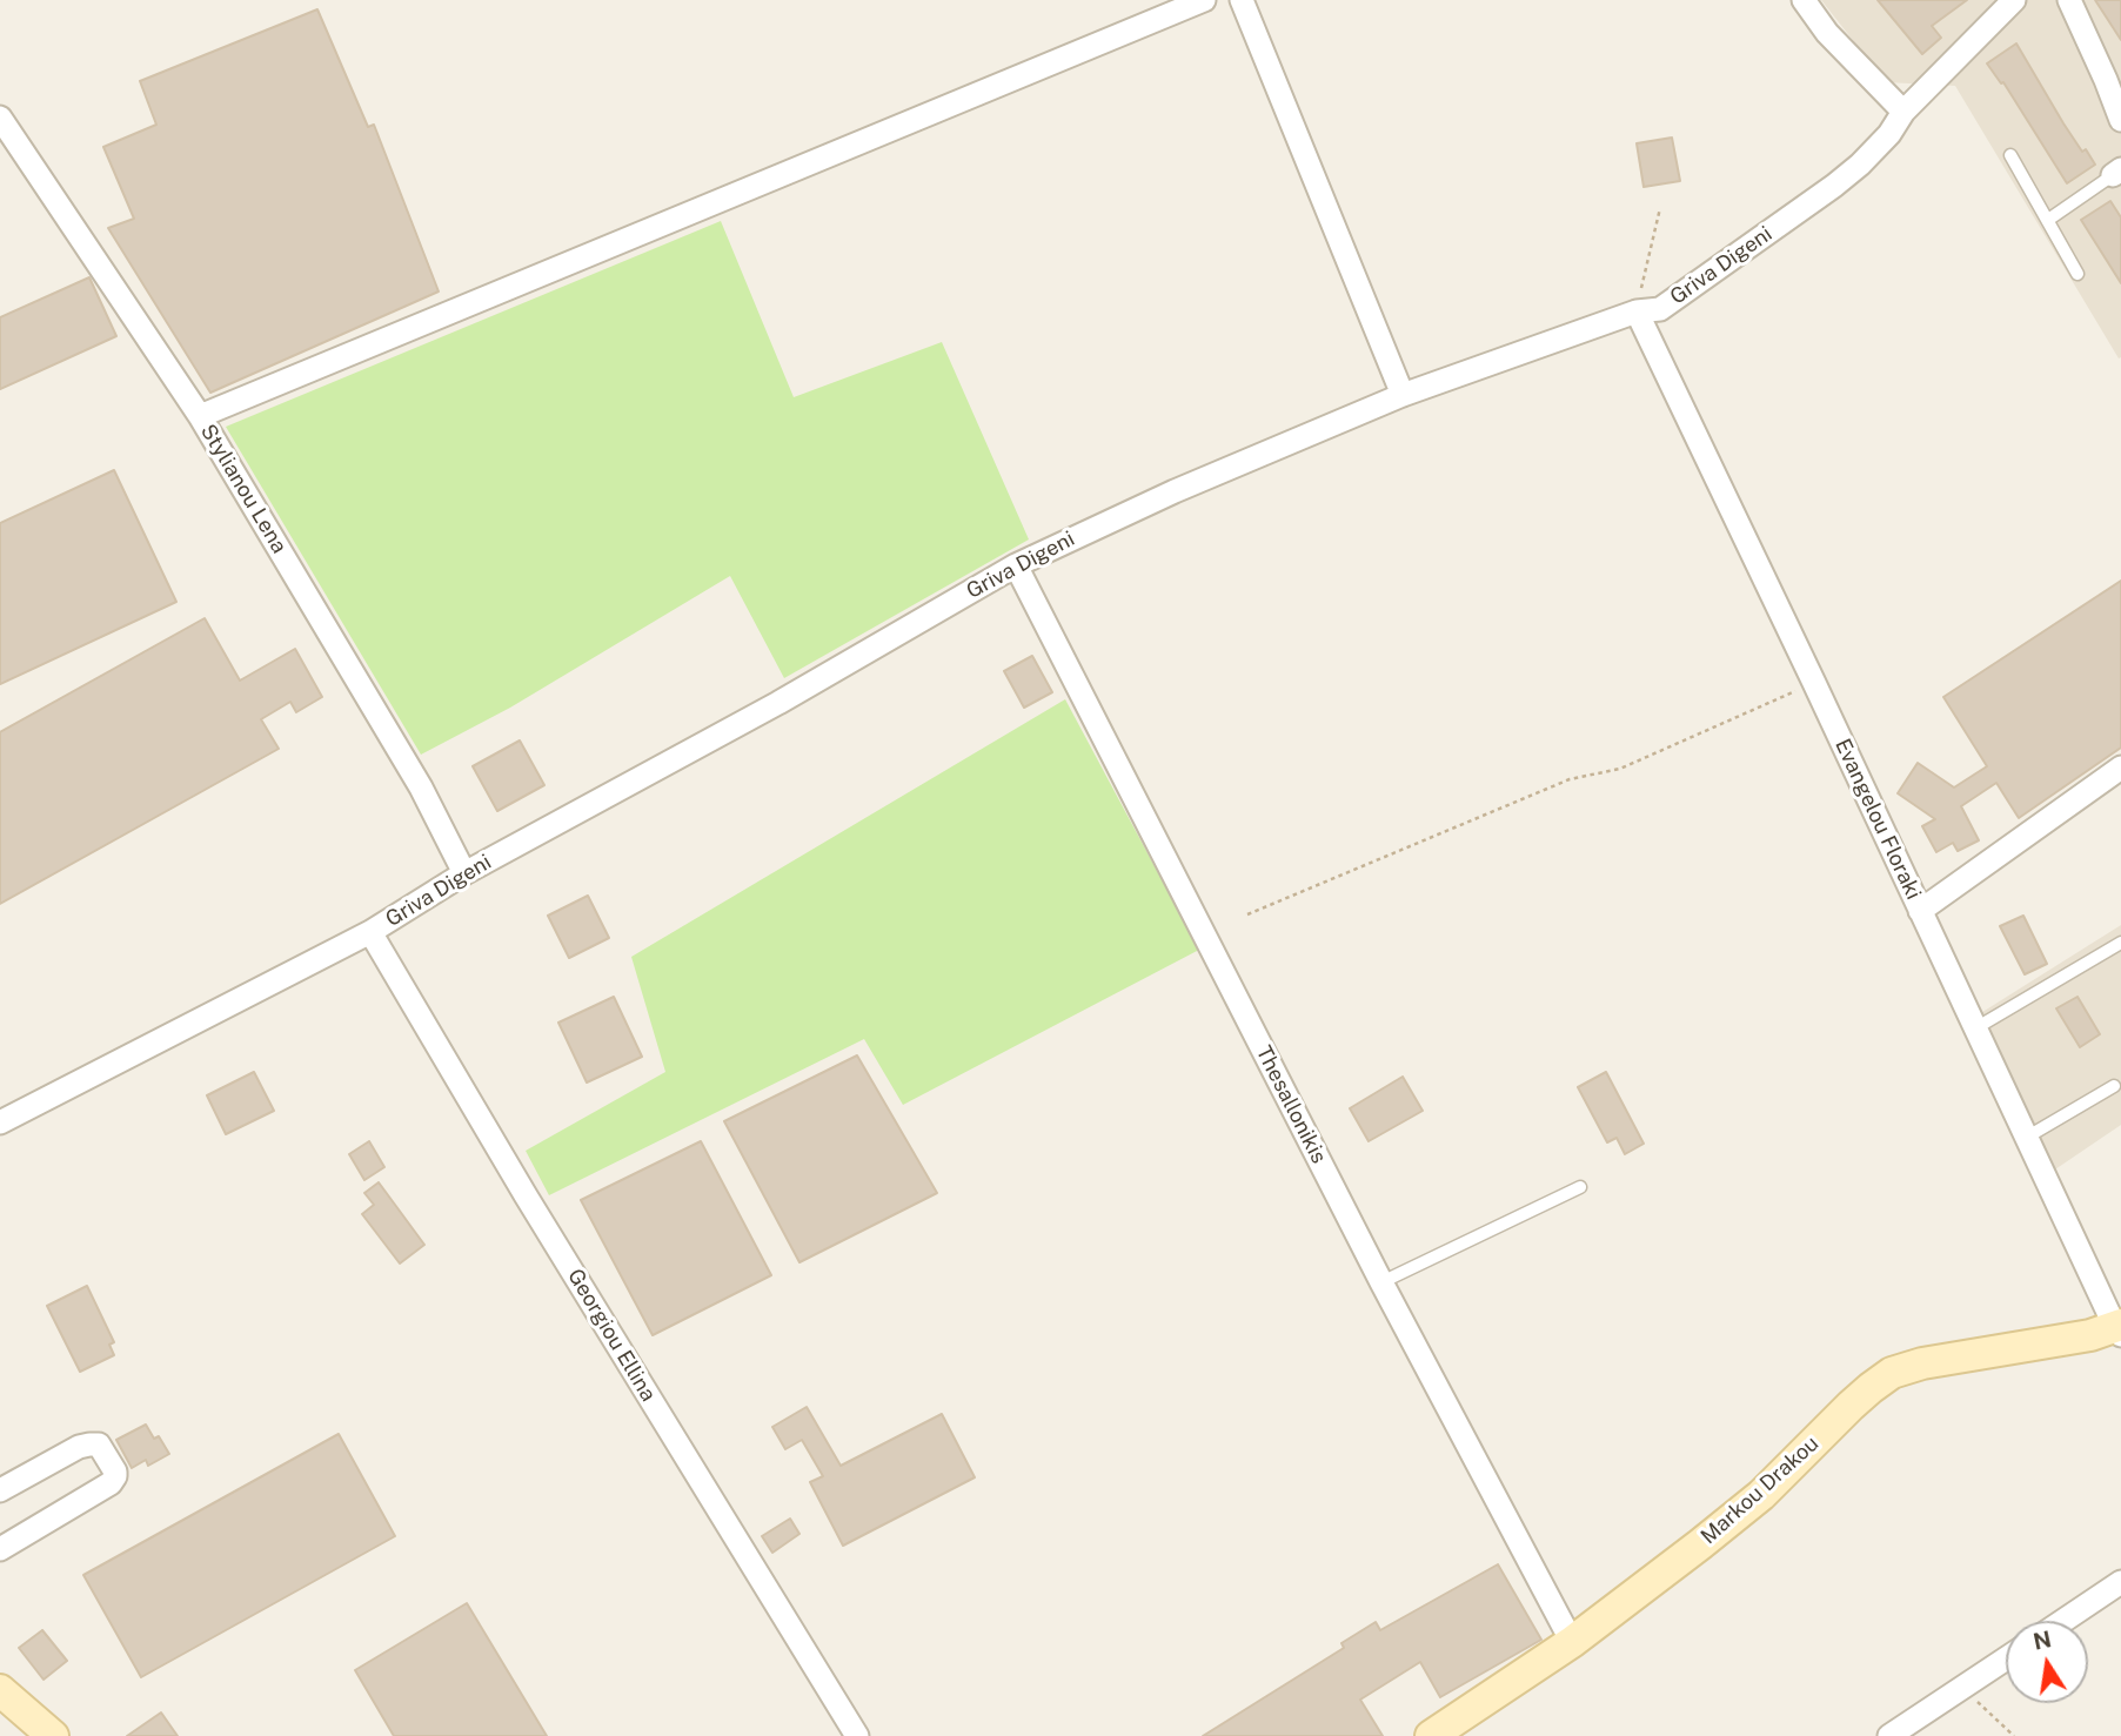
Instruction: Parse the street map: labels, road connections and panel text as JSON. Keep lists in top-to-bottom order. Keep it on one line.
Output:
{"streets":{"street":["Griva Digeni","Stylianou Lena","Evangelou Floraki","Thesallonikis","Georgiou Ellina","Markou Drakou"]},"crossings":[["Griva Digeni","Stylianou Lena"],["Griva Digeni","Evangelou Floraki"],["Griva Digeni","Thesallonikis"],["Griva Digeni","Georgiou Ellina"],["Evangelou Floraki","Markou Drakou"],["Thesallonikis","Markou Drakou"]],"north":"top"}
